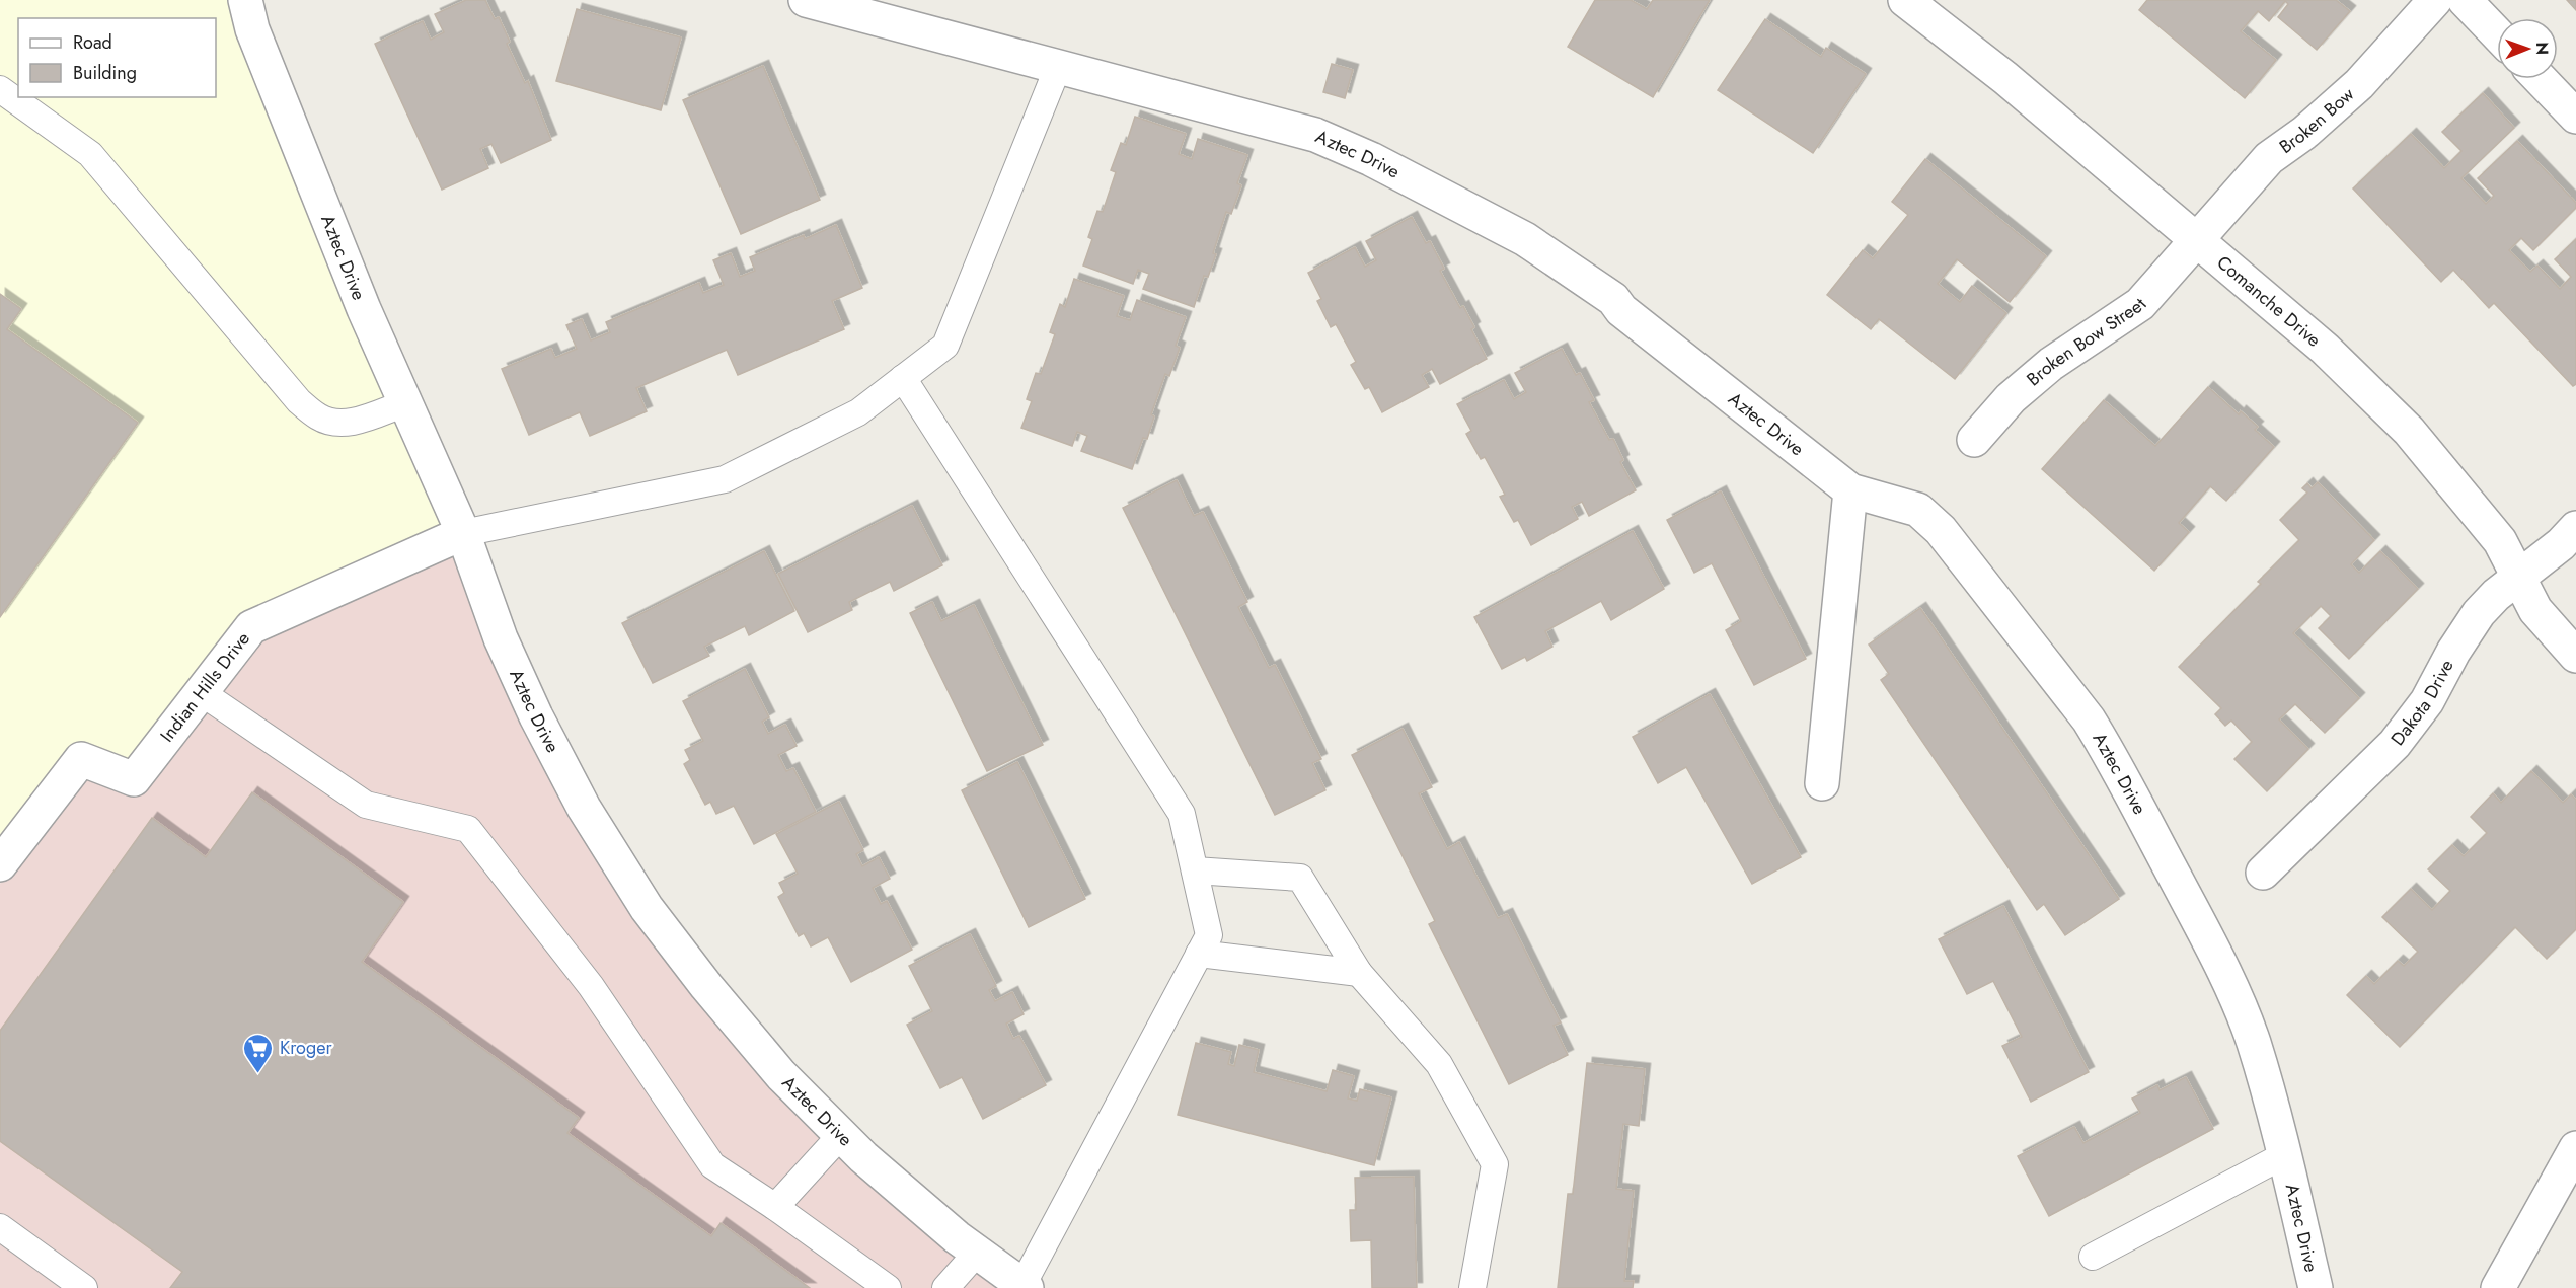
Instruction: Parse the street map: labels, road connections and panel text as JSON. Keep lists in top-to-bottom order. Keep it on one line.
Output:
{"streets":{"street":["Broken Bow","Aztec Drive","Comanche Drive","Broken Bow Street","Indian Hills Drive","Dakota Drive"]},"crossings":[["Broken Bow","Comanche Drive"],["Broken Bow","Broken Bow Street"],["Aztec Drive","Indian Hills Drive"],["Comanche Drive","Broken Bow Street"],["Comanche Drive","Dakota Drive"]],"places":{"supermarket":["Kroger"]},"legend":["Road","Building"],"north":"right"}
